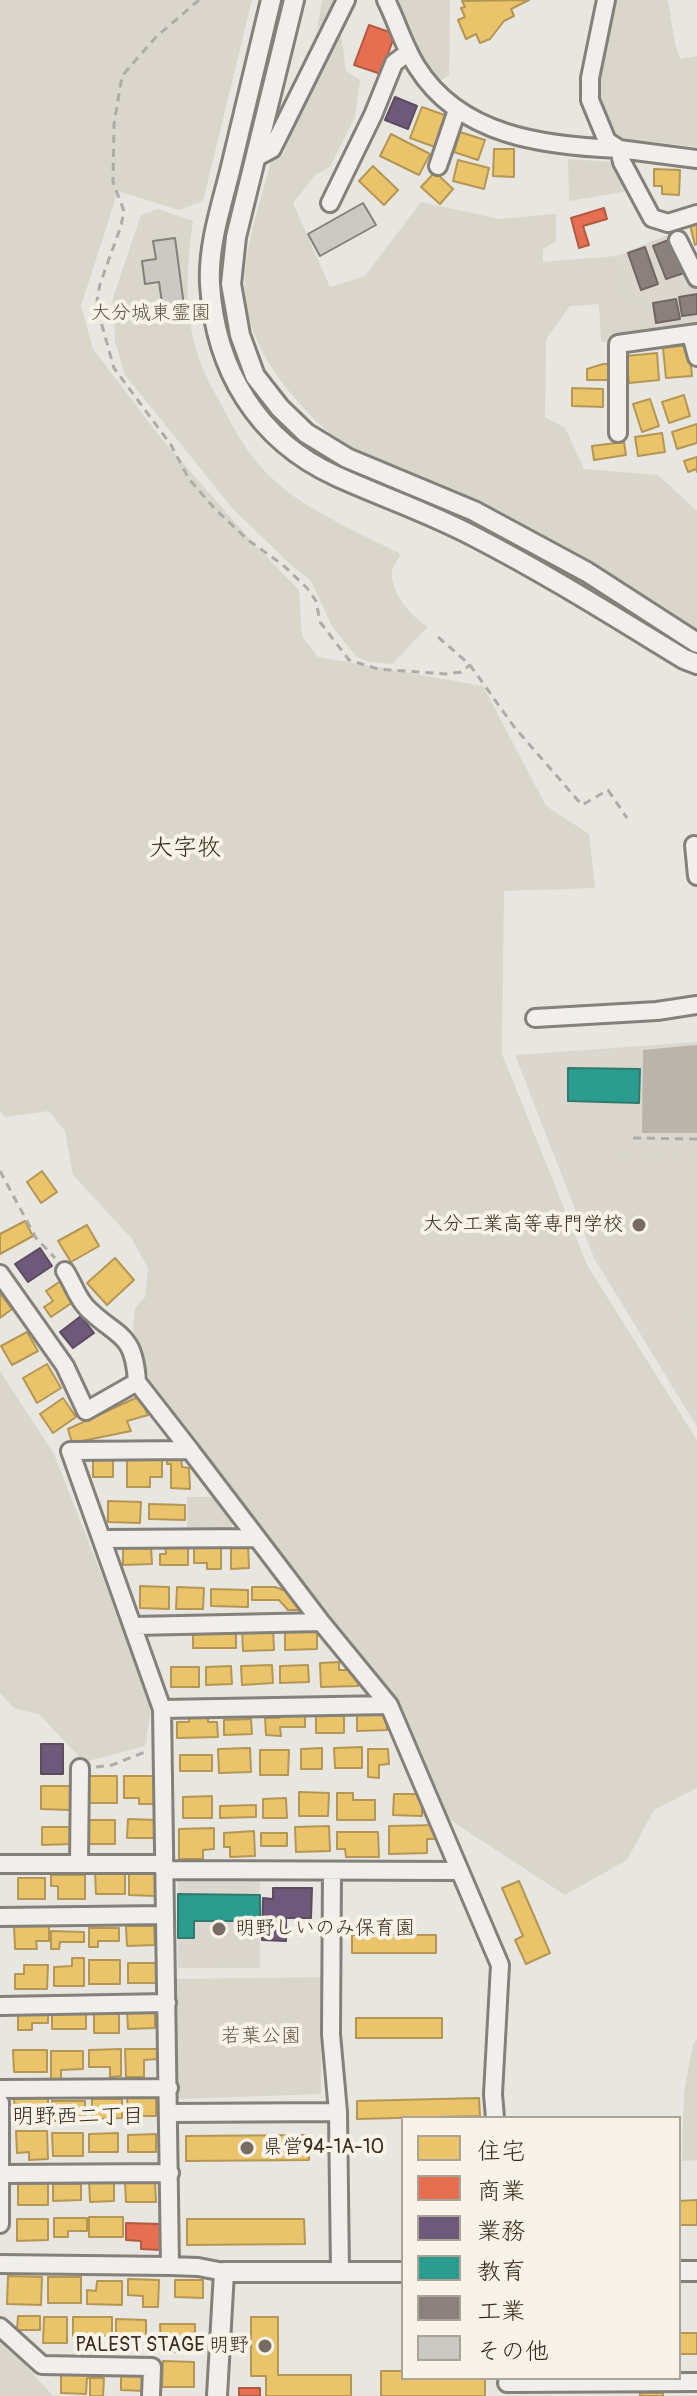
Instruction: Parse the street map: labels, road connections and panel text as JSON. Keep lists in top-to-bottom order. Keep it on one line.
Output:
{"districts":["大字牧","明野西二丁目"],"parks":["大分城東霊園","若葉公園"],"places":["大分工業高等専門学校","明野しいのみ保育園","県営94-1A-10","PALEST STAGE 明野"],"legend":["住宅","商業","業務","教育","工業","その他"]}
